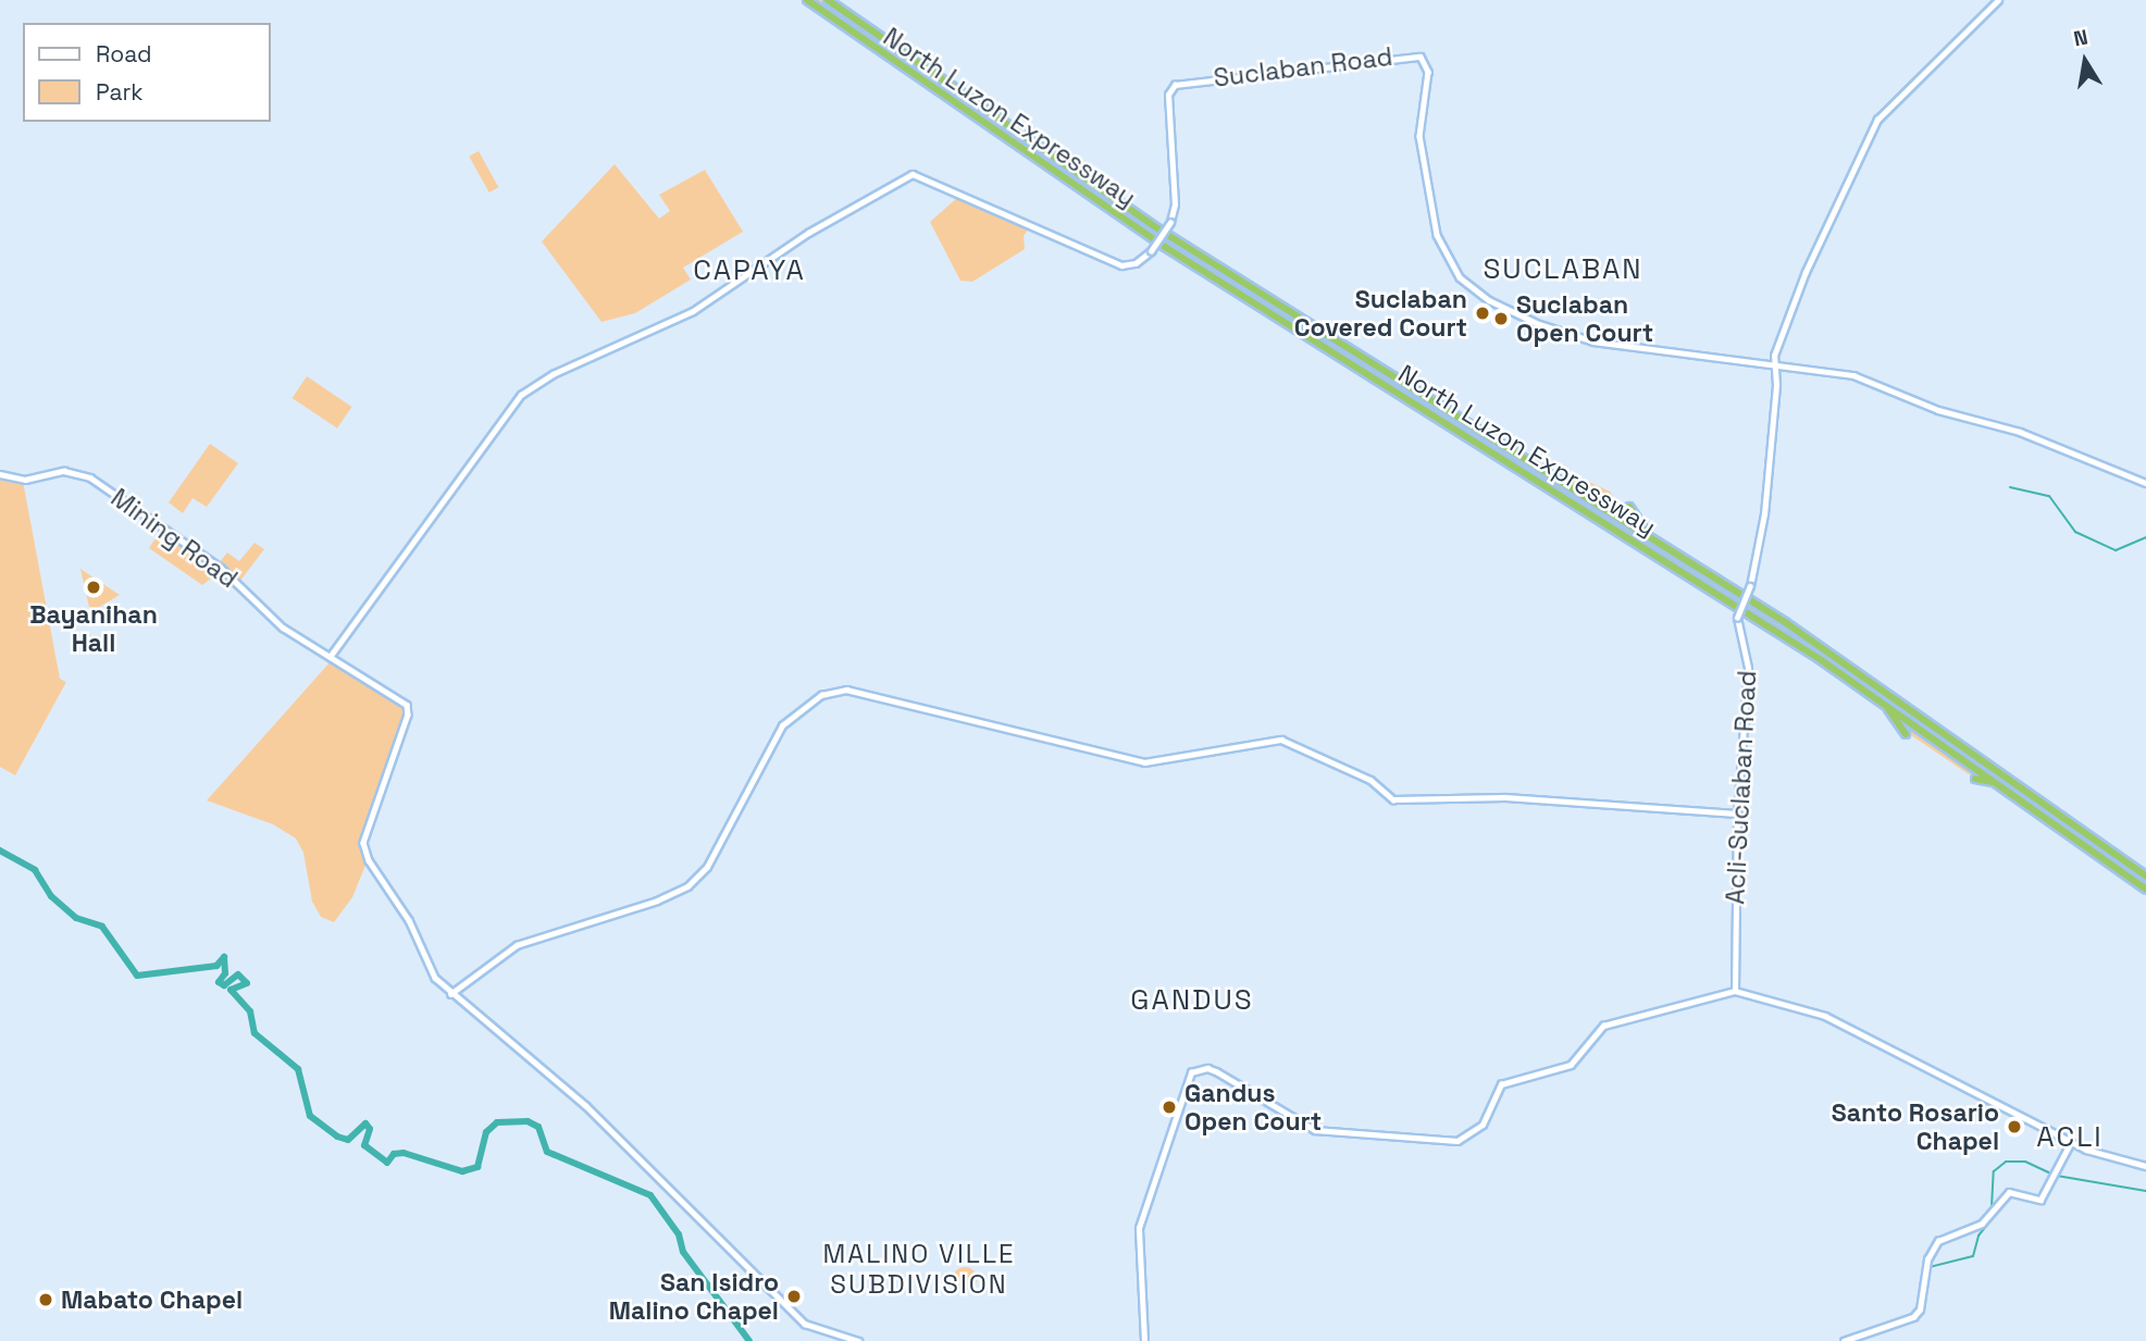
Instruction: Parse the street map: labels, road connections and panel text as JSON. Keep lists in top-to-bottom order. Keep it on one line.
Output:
{"streets":{"highway":["North Luzon Expressway"],"street":["Suclaban Road","Mining Road","Acli-Suclaban Road"]},"crossings":[["Suclaban Road","Mining Road"],["Suclaban Road","Acli-Suclaban Road"]],"districts":["SUCLABAN","CAPAYA","GANDUS","ACLI","MALINO VILLE SUBDIVISION"],"places":["Suclaban Covered Court","Suclaban Open Court","Bayanihan Hall","Gandus Open Court","Santo Rosario Chapel","San Isidro Malino Chapel","Mabato Chapel"],"legend":["Road","Park"],"north":"top"}
